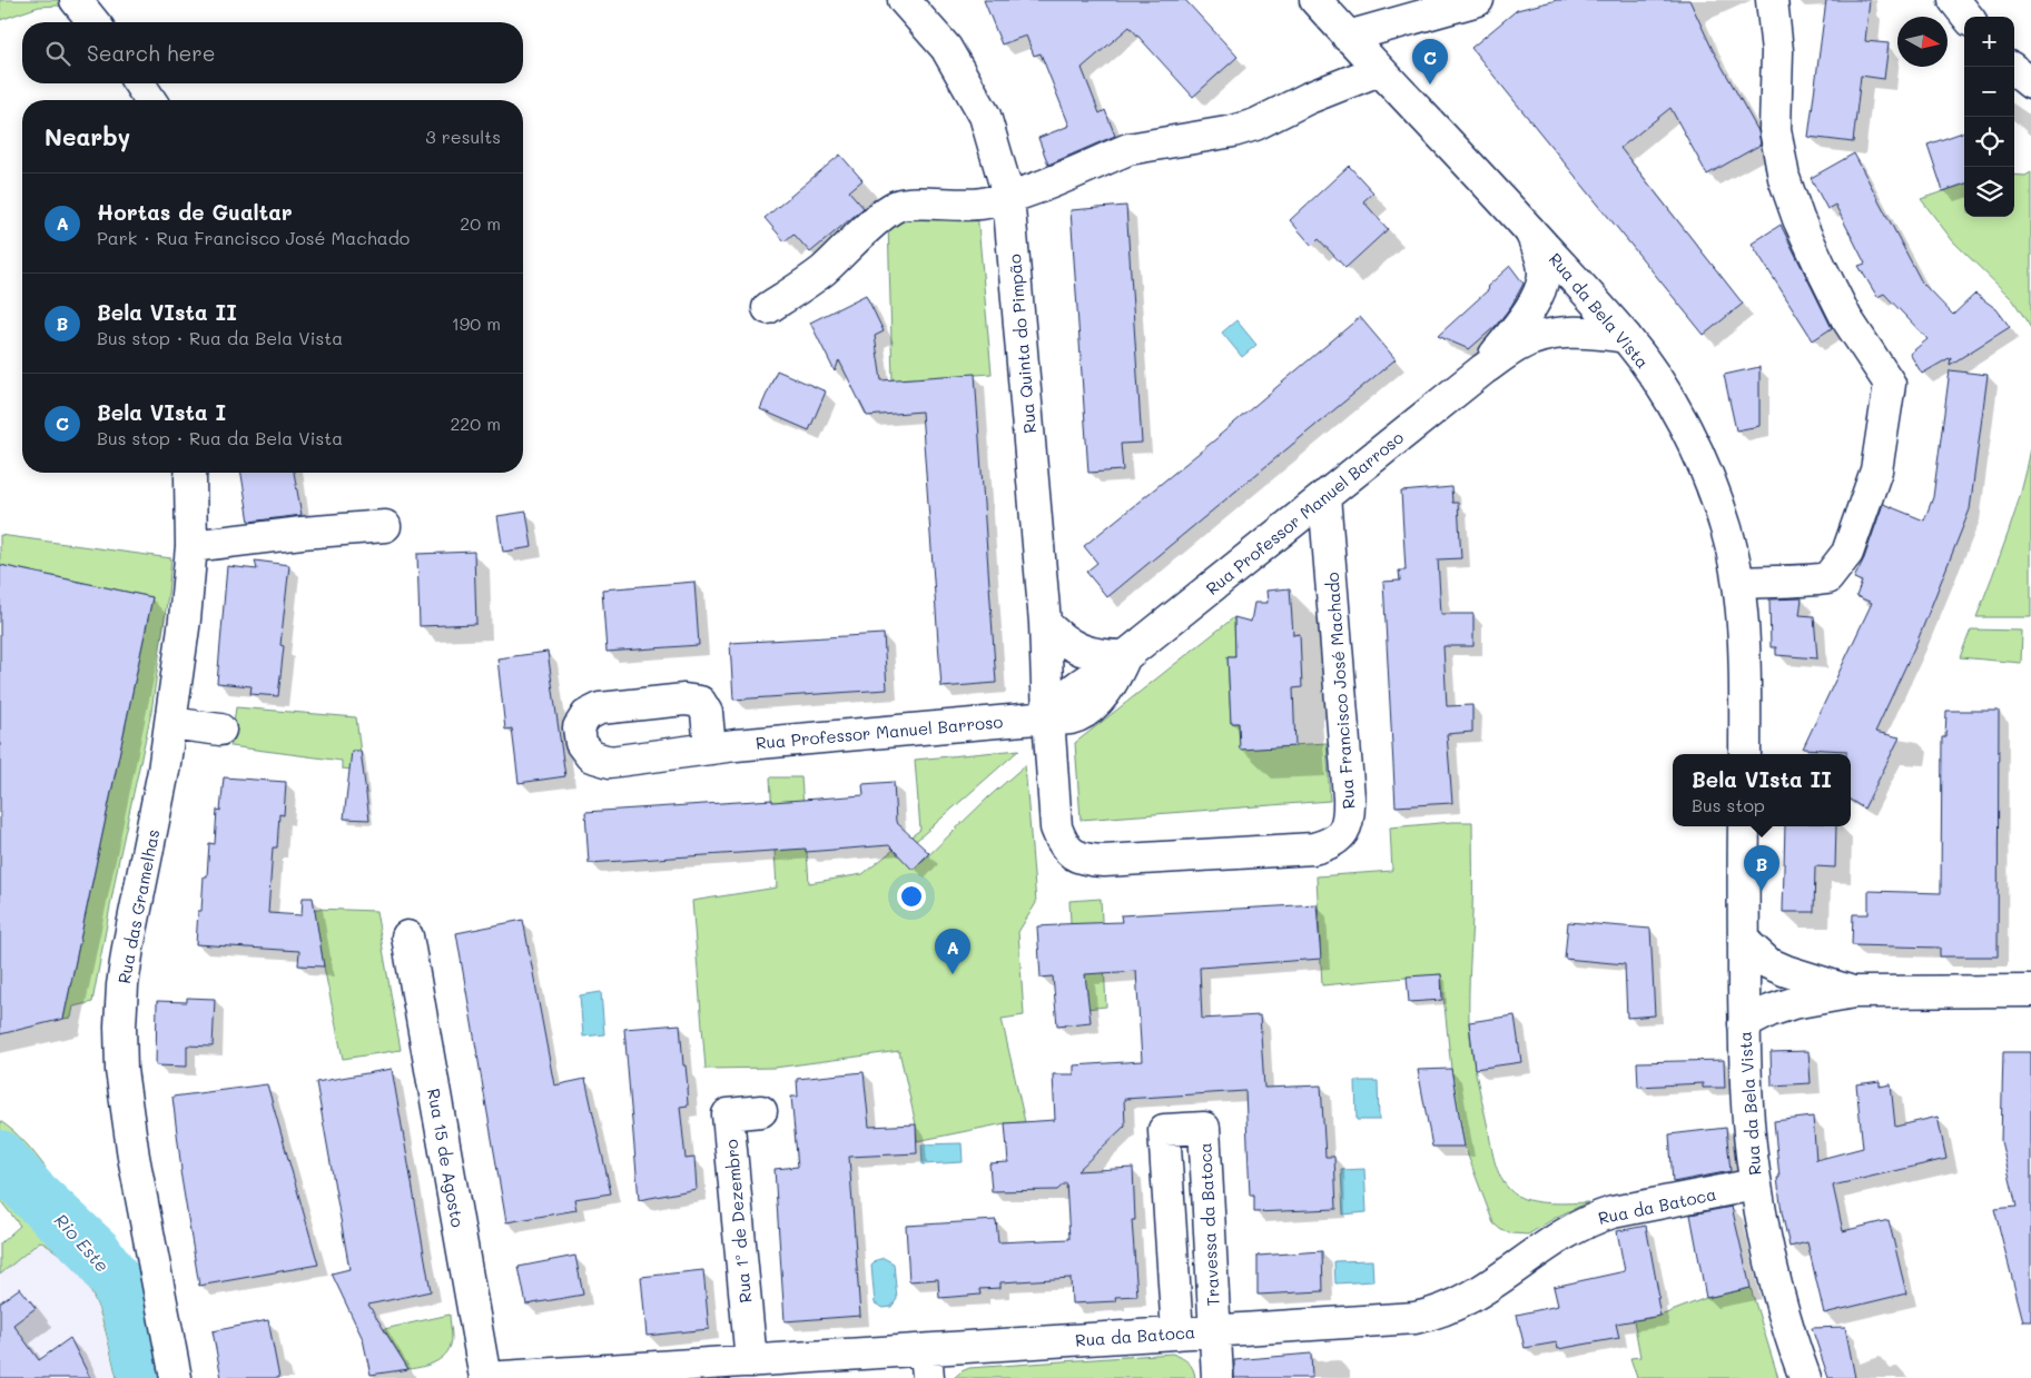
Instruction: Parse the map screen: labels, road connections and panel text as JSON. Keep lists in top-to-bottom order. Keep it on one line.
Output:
{"streets":{"street":["Rua da Bela Vista","Rua Quinta do Pimpão","Rua Professor Manuel Barroso","Rua Francisco José Machado","Rua das Gramelhas","Rua 15 de Agosto","Rua da Batoca","Rua 1º de Dezembro","Travessa da Batoca"]},"crossings":[["Rua da Bela Vista","Rua da Batoca"],["Rua Quinta do Pimpão","Rua Professor Manuel Barroso"],["Rua Quinta do Pimpão","Rua Francisco José Machado"],["Rua Professor Manuel Barroso","Rua Francisco José Machado"],["Rua 15 de Agosto","Rua da Batoca"],["Rua da Batoca","Rua 1º de Dezembro"],["Rua da Batoca","Travessa da Batoca"]],"water":["Rio Este"],"north":"right","page":{"map_buttons":["+","−"],"search":"Search here","pins":["C","B","A"],"heading":["Nearby","3 results"],"list":[{"mark":"A","name":"Hortas de Gualtar","note":"Park · Rua Francisco José Machado","value":"20 m"},{"mark":"B","name":"Bela VIsta II","note":"Bus stop · Rua da Bela Vista","value":"190 m"},{"mark":"C","name":"Bela VIsta I","note":"Bus stop · Rua da Bela Vista","value":"220 m"}],"popup":["Bela VIsta II","Bus stop"]}}
